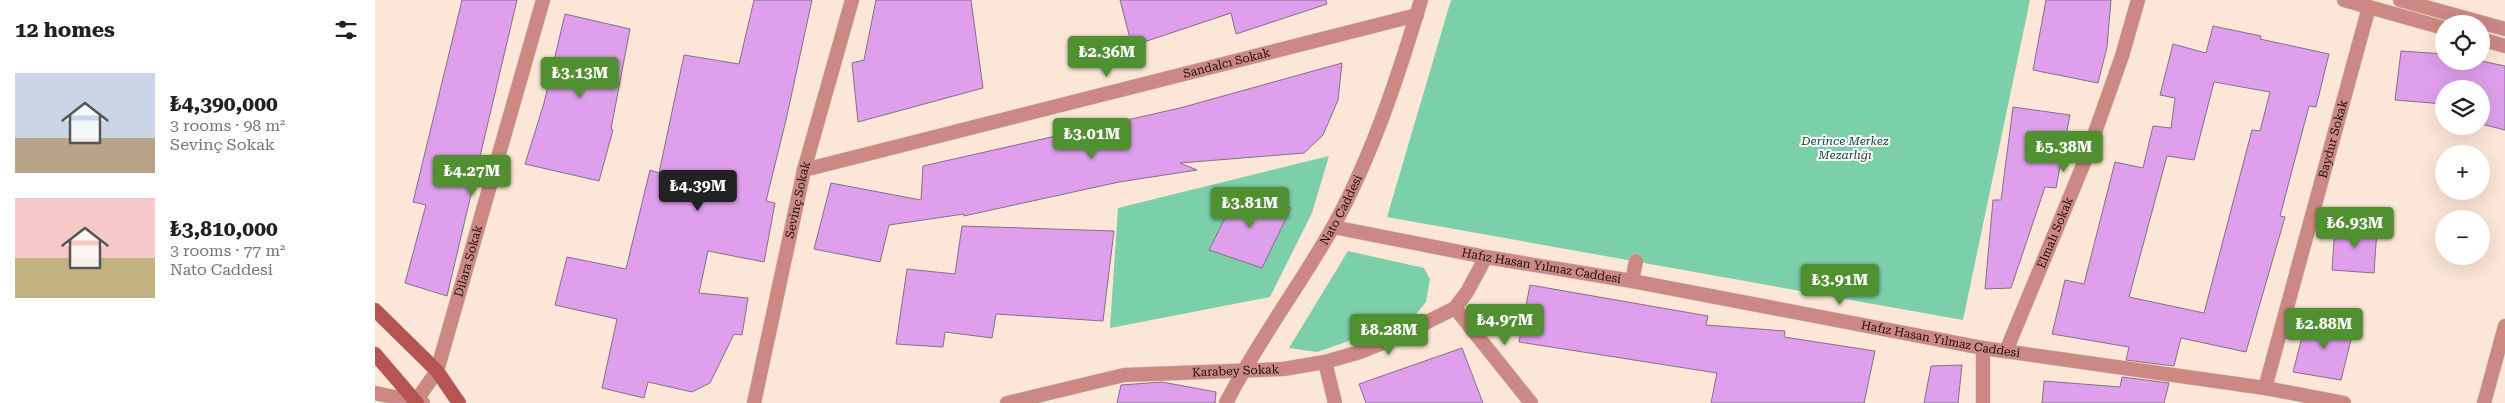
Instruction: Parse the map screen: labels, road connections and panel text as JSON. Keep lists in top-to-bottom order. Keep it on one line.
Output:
{"streets":{"street":["Sandalcı Sokak","Baydur Sokak","Sevinç Sokak","Nato Caddesi","Elmalı Sokak","Dilara Sokak","Hafız Hasan Yılmaz Caddesi","Karabey Sokak"]},"crossings":[["Sandalcı Sokak","Sevinç Sokak"],["Sandalcı Sokak","Nato Caddesi"],["Baydur Sokak","Hafız Hasan Yılmaz Caddesi"],["Nato Caddesi","Hafız Hasan Yılmaz Caddesi"],["Nato Caddesi","Karabey Sokak"],["Elmalı Sokak","Hafız Hasan Yılmaz Caddesi"]],"parks":["Derince Merkez Mezarlığı"],"page":{"heading":"12 homes","map_buttons":["+","−"],"price":["₺2.36M","₺3.13M","₺3.01M","₺5.38M","₺4.27M","₺4.39M","₺3.81M","₺6.93M","₺3.91M","₺4.97M","₺2.88M","₺8.28M"],"list":[{"name":"₺4,390,000","note":"3 rooms · 98 m² · Sevinç Sokak"},{"name":"₺3,810,000","note":"3 rooms · 77 m² · Nato Caddesi"}]}}
